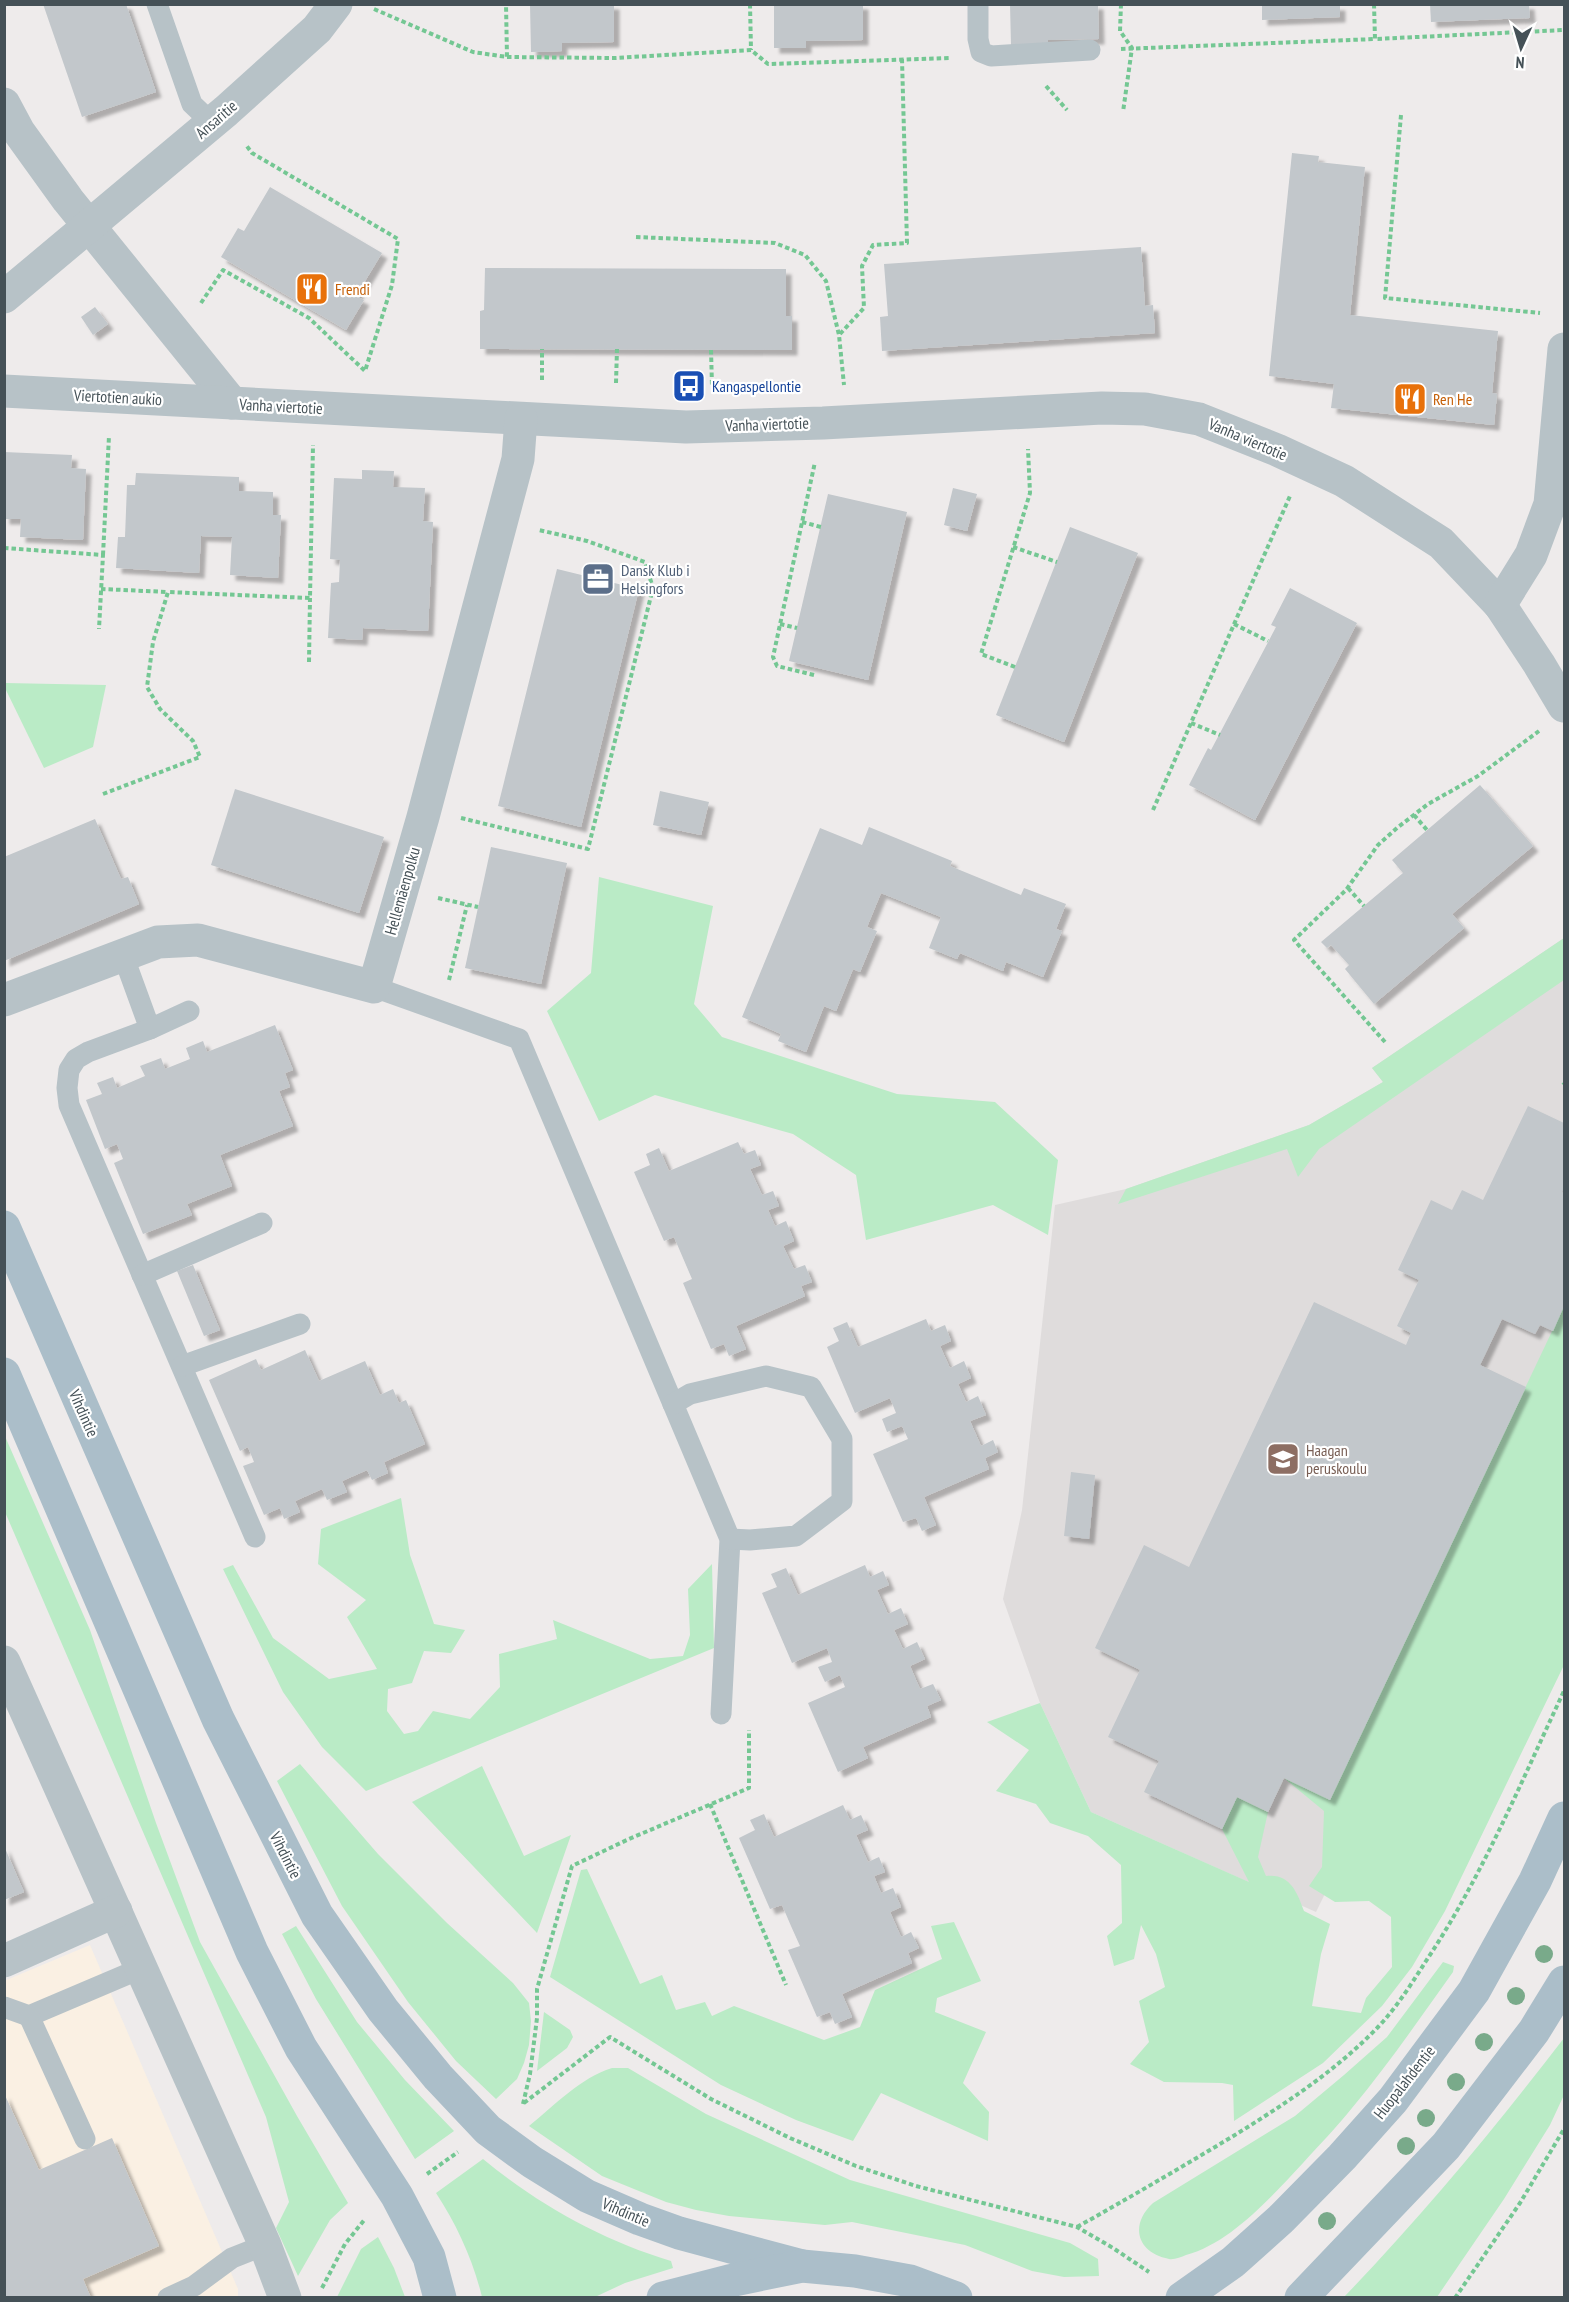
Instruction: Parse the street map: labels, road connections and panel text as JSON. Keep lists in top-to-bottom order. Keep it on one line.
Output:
{"streets":{"main road":["Vihdintie","Huopalahdentie"],"street":["Ansaritie","Viertotien aukio","Vanha viertotie","Hellemäenpolku"]},"crossings":[["Ansaritie","Vanha viertotie"],["Viertotien aukio","Vanha viertotie"],["Vanha viertotie","Hellemäenpolku"]],"places":{"restaurant":["Frendi","Ren He"],"bus stop":["Kangaspellontie"],"office":["Dansk Klub i Helsingfors"],"school or university":["Haagan peruskoulu"]},"north":"bottom"}
